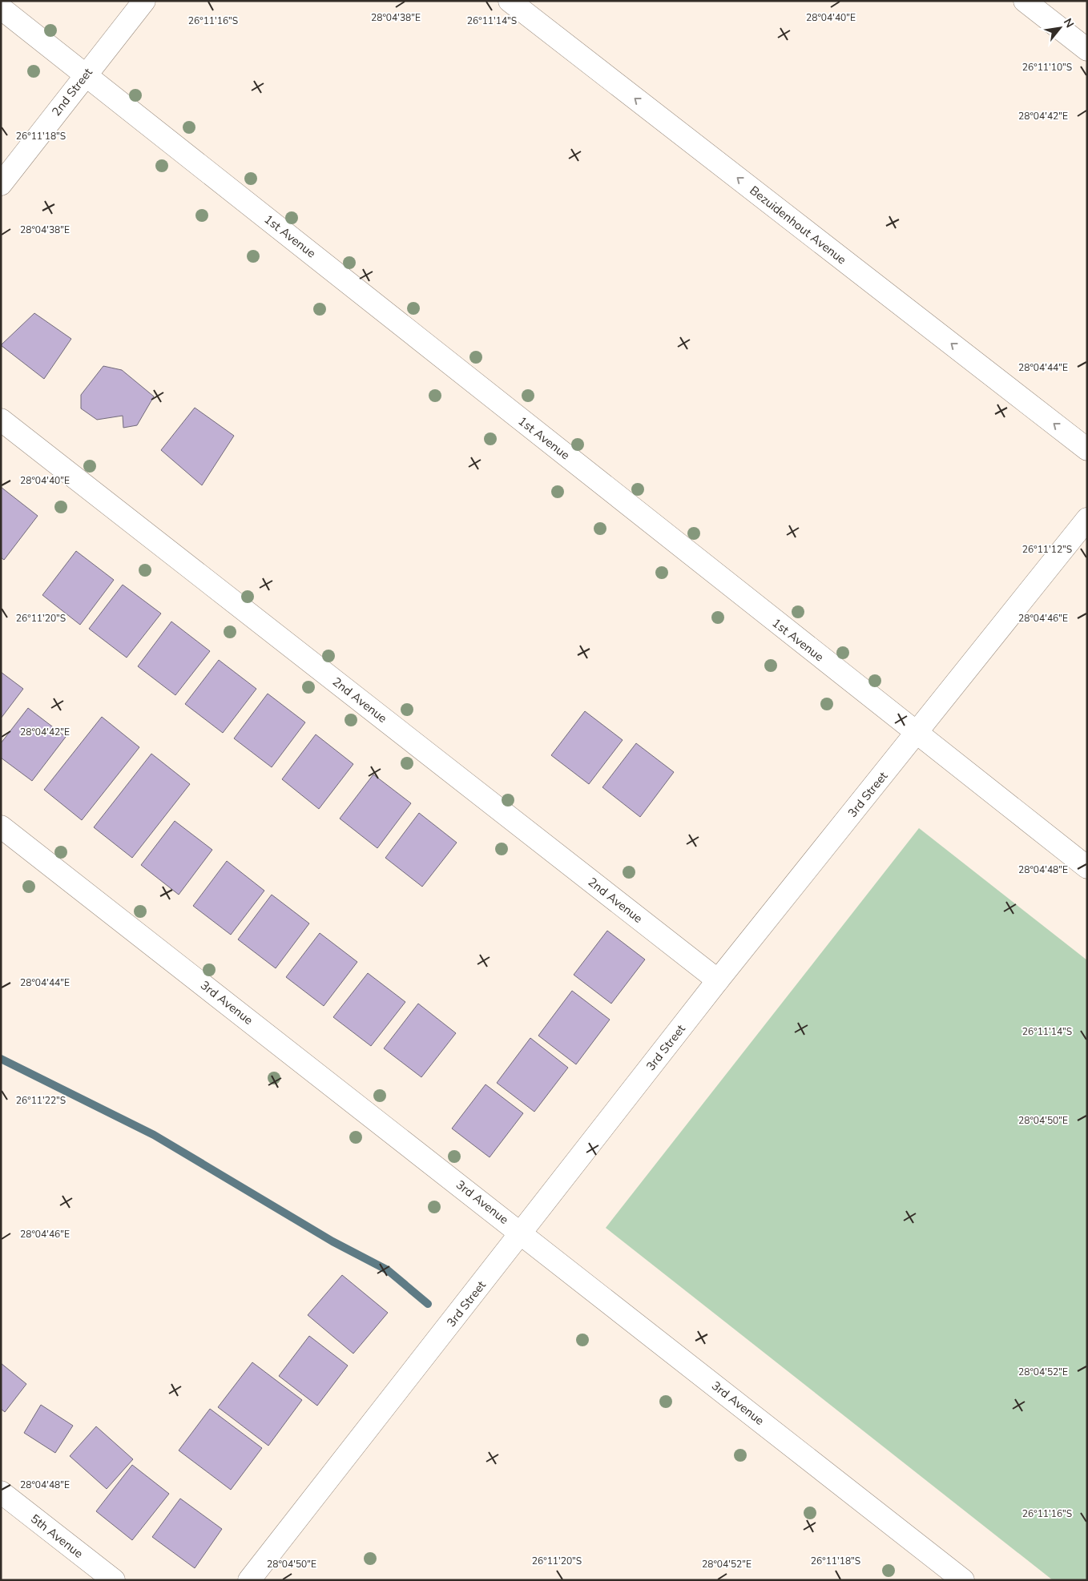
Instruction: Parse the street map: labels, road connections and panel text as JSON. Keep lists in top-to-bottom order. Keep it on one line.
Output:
{"streets":{"street":["2nd Street","Bezuidenhout Avenue","1st Avenue","2nd Avenue","3rd Street","3rd Avenue","5th Avenue"]},"crossings":[["2nd Street","1st Avenue"],["1st Avenue","3rd Street"],["2nd Avenue","3rd Street"],["3rd Street","3rd Avenue"]],"one_way":["Bezuidenhout Avenue"],"north":"top right","coordinates":["28°04'38\"E","28°04'40\"E","26°11'16\"S","26°11'14\"S","26°11'10\"S","28°04'42\"E","26°11'18\"S","28°04'44\"E","26°11'12\"S","26°11'20\"S","28°04'46\"E","28°04'48\"E","26°11'22\"S","28°04'50\"E","28°04'52\"E"]}
